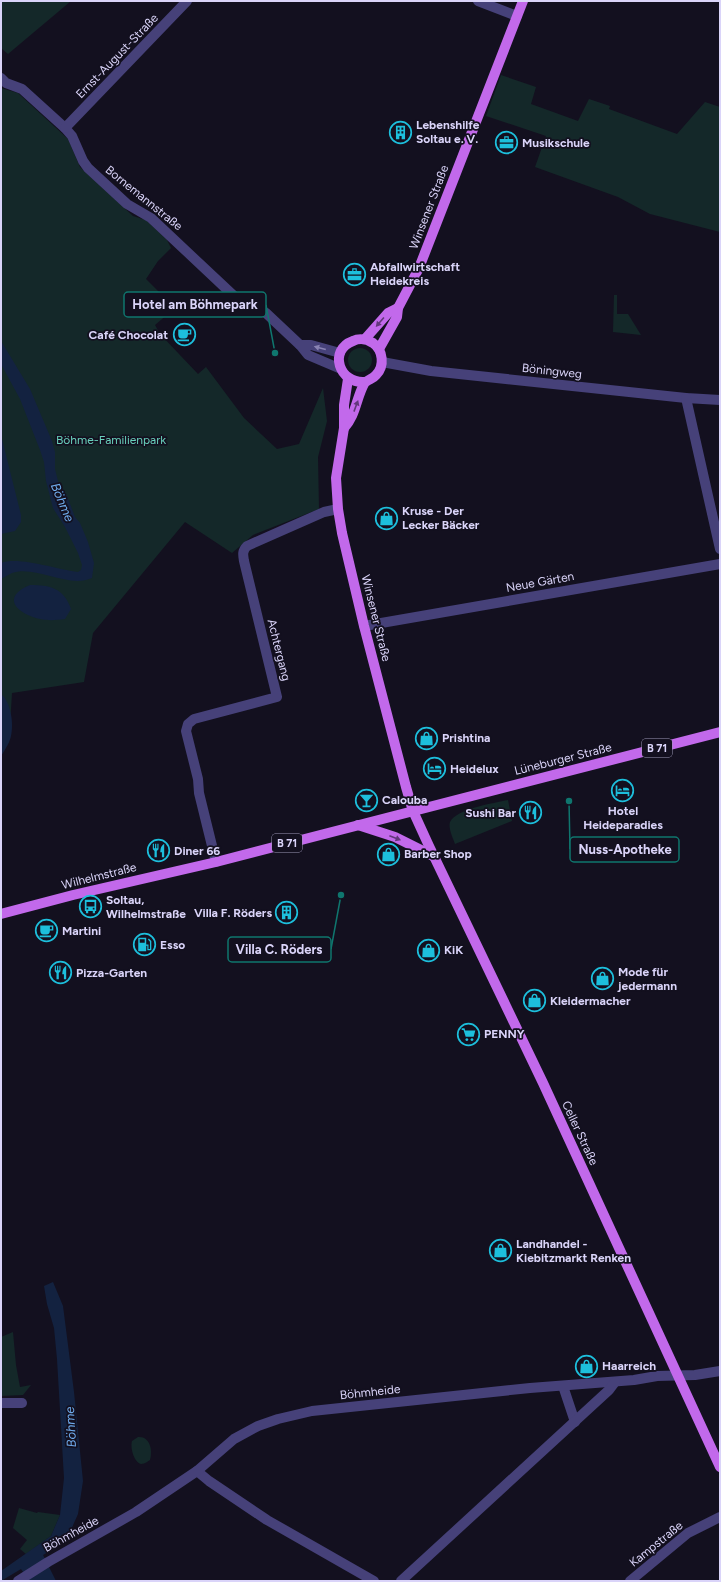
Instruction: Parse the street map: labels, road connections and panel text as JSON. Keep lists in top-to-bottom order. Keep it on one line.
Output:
{"streets":{"main road":["Winsener Straße","B 71","Lüneburger Straße","Wilhelmstraße","Celler Straße"],"street":["Ernst-August-Straße","Bornemannstraße","Böningweg","Neue Gärten","Achtergang","Böhmheide","Kampstraße"]},"crossings":[["Ernst-August-Straße","Bornemannstraße"],["Bornemannstraße","Winsener Straße"],["Bornemannstraße","Böningweg"],["Winsener Straße","Böningweg"],["Winsener Straße","Neue Gärten"],["Winsener Straße","Achtergang"],["Winsener Straße","Lüneburger Straße"],["Winsener Straße","Wilhelmstraße"],["Winsener Straße","Celler Straße"],["Achtergang","Wilhelmstraße"],["Lüneburger Straße","Wilhelmstraße"],["Lüneburger Straße","Celler Straße"],["Wilhelmstraße","Celler Straße"],["Celler Straße","Böhmheide"]],"water":["Böhme"],"parks":["Böhme-Familienpark"],"places":{"building":["Lebenshilfe Soltau e. V.","Villa F. Röders"],"office":["Musikschule","Abfallwirtschaft Heidekreis"],"cafe":["Café Chocolat","Martini"],"other":["Hotel am Böhmepark","Nuss-Apotheke","Villa C. Röders"],"shop":["Kruse - Der Lecker Bäcker","Prishtina","Barber Shop","KiK","Mode für jedermann","Kleidermacher","Landhandel - Kiebitzmarkt Renken","Haarreich"],"hotel":["Heidelux","Hotel Heideparadies"],"bar":["Calouba"],"restaurant":["Sushi Bar","Diner 66","Pizza-Garten"],"bus stop":["Soltau, Wilhelmstraße"],"fuel station":["Esso"],"supermarket":["PENNY"]}}
